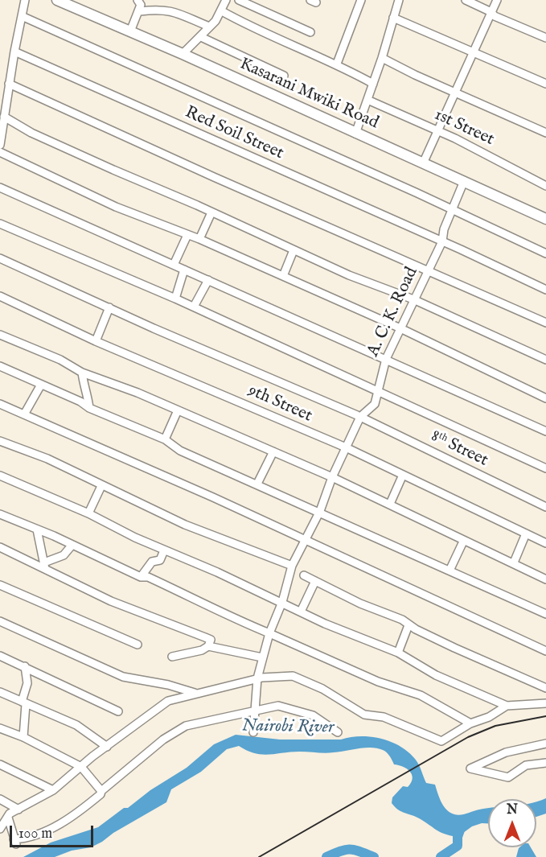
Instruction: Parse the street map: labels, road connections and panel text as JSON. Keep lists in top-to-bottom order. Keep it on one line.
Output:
{"streets":{"main road":["Kasarani Mwiki Road"],"street":["1st Street","Red Soil Street","A. C. K. Road","9th Street","8ᵗʰ Street"]},"crossings":[["Kasarani Mwiki Road","A. C. K. Road"],["Red Soil Street","A. C. K. Road"],["A. C. K. Road","9th Street"],["A. C. K. Road","8ᵗʰ Street"]],"water":["Nairobi River"],"scale_bar":"100 m","north":"top"}
